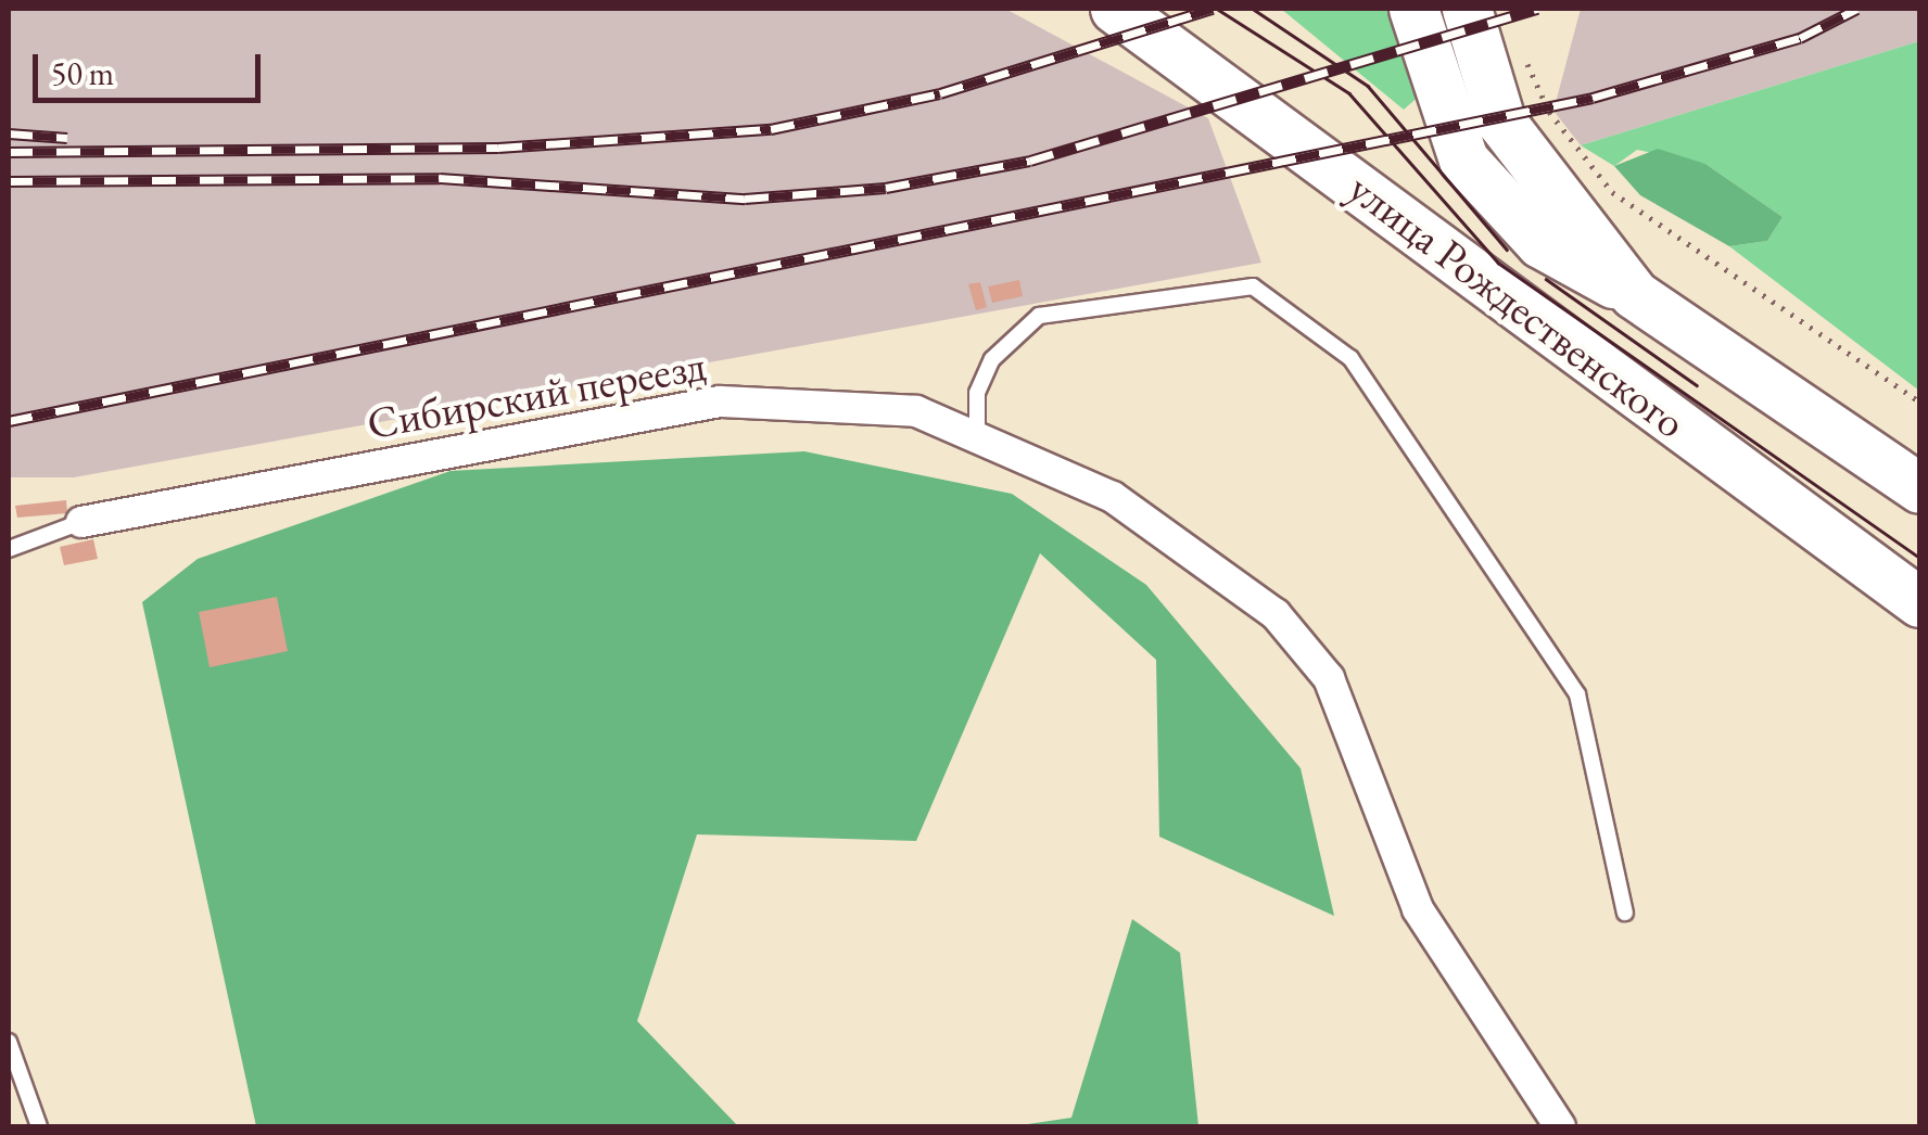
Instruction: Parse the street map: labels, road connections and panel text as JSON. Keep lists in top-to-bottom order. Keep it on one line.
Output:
{"streets":{"main road":["улица Рождественского"],"street":["Сибирский переезд"]},"scale_bar":"50 m"}
